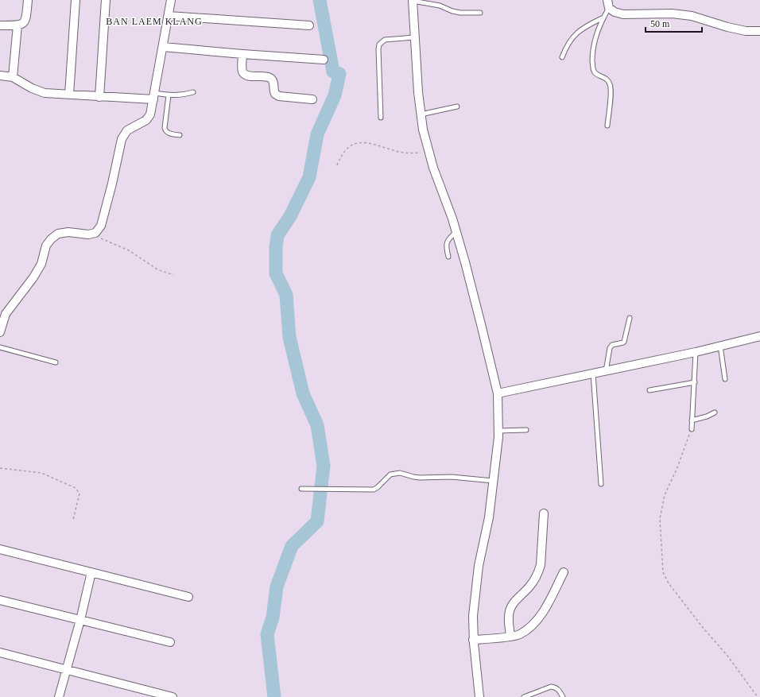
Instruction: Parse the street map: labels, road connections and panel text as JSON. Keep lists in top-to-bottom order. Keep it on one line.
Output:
{"districts":["BAN LAEM KLANG"],"scale_bar":"50 m"}
